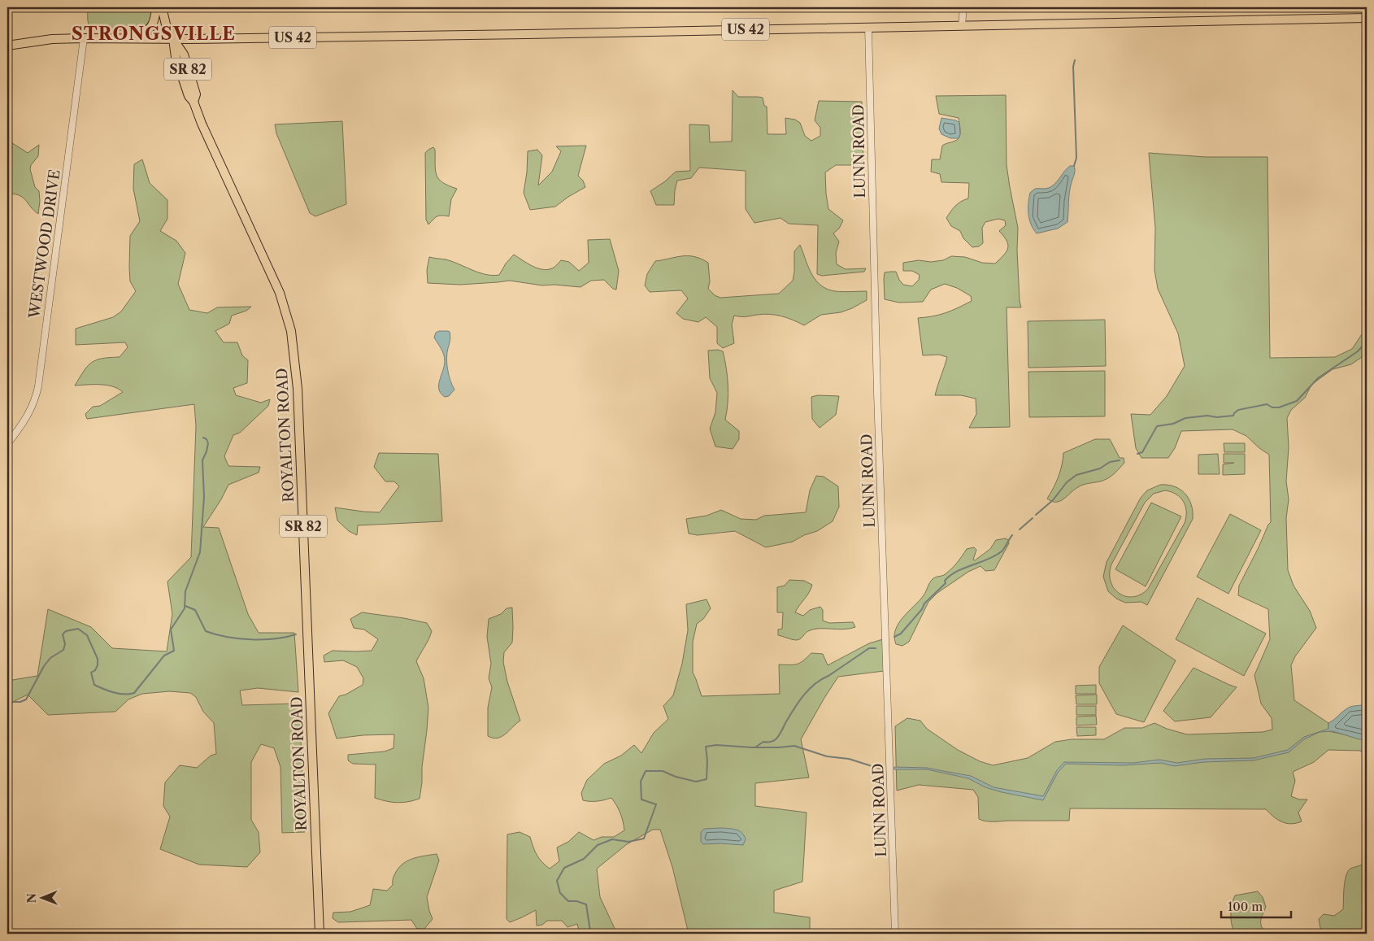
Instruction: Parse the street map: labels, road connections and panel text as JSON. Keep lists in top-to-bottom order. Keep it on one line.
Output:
{"streets":{"main road":["US 42","SR 82","ROYALTON ROAD"],"street":["LUNN ROAD","WESTWOOD DRIVE"]},"crossings":[["US 42","LUNN ROAD"],["US 42","WESTWOOD DRIVE"],["US 42","ROYALTON ROAD"]],"districts":["STRONGSVILLE"],"scale_bar":"100 m","north":"left"}
